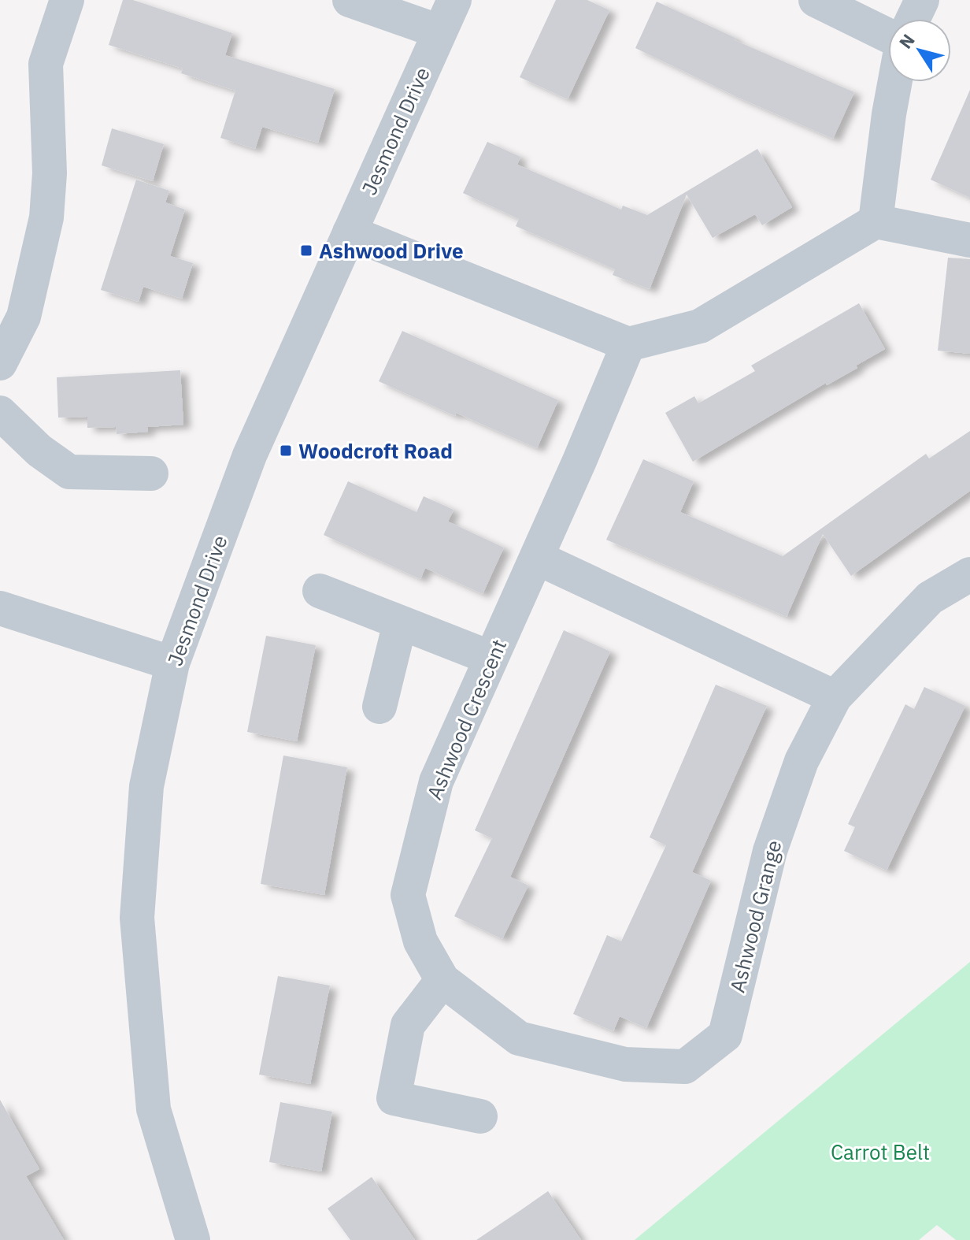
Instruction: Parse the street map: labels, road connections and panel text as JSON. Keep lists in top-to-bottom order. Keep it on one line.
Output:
{"streets":{"street":["Jesmond Drive","Ashwood Crescent","Ashwood Grange"]},"crossings":[["Ashwood Crescent","Ashwood Grange"]],"parks":["Carrot Belt"],"places":{"transit":["Ashwood Drive","Woodcroft Road"]},"north":"top left"}
